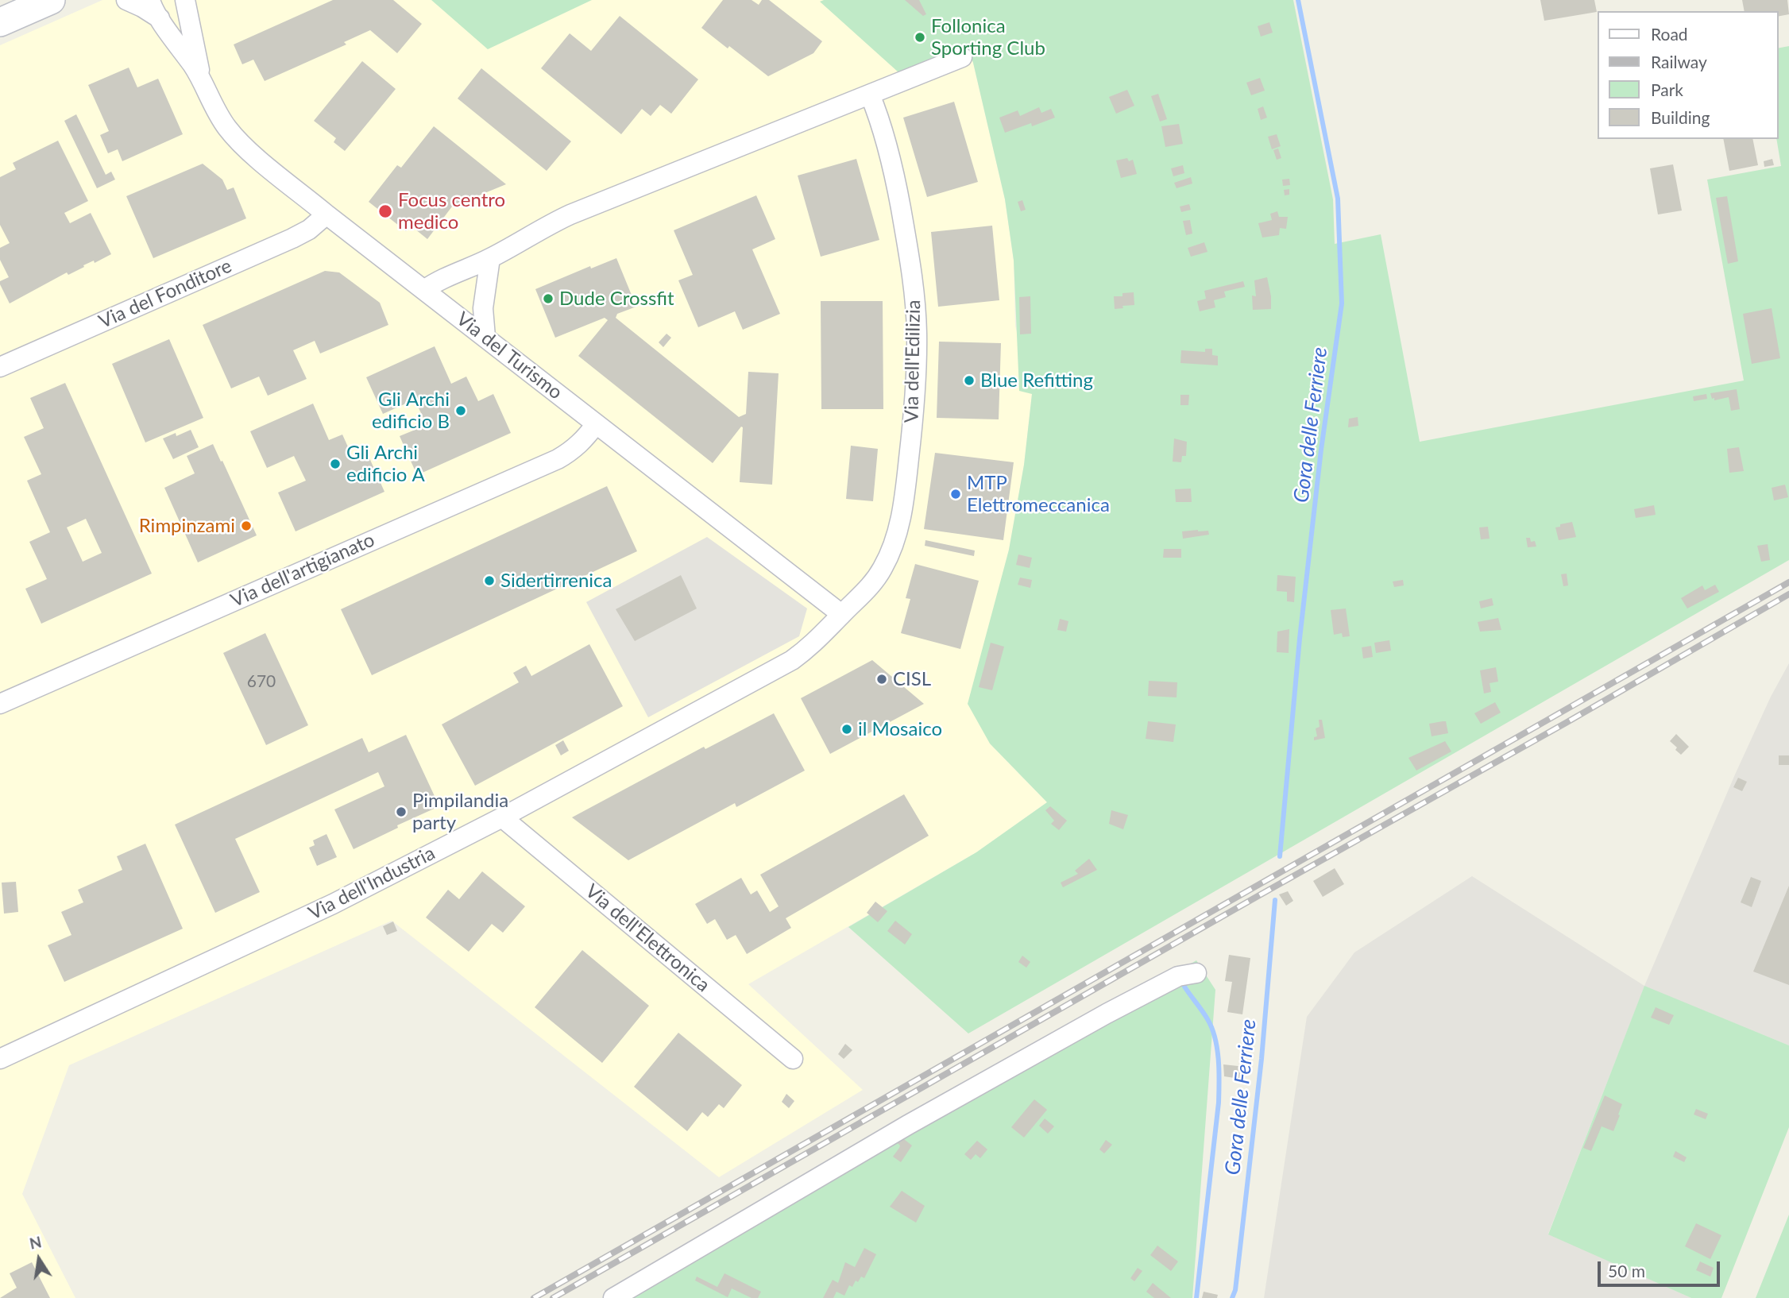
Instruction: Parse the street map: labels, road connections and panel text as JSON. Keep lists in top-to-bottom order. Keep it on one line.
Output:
{"streets":{"street":["Via del Fonditore","Via del Turismo","Via dell'Edilizia","Via dell'artigianato","Via dell'Industria","Via dell'Elettronica"]},"crossings":[["Via del Fonditore","Via del Turismo"],["Via del Turismo","Via dell'Edilizia"],["Via del Turismo","Via dell'artigianato"],["Via del Turismo","Via dell'Industria"],["Via dell'Edilizia","Via dell'Industria"],["Via dell'Industria","Via dell'Elettronica"]],"water":["Gora delle Ferriere"],"places":["Follonica Sporting Club","Focus centro medico","Dude Crossfit","Blue Refitting","Gli Archi edificio B","Gli Archi edificio A","MTP Elettromeccanica","Rimpinzami","Sidertirrenica","CISL","il Mosaico","Pimpilandia party"],"house_numbers":["670"],"legend":["Road","Railway","Park","Building"],"scale_bar":"50 m","north":"top"}
